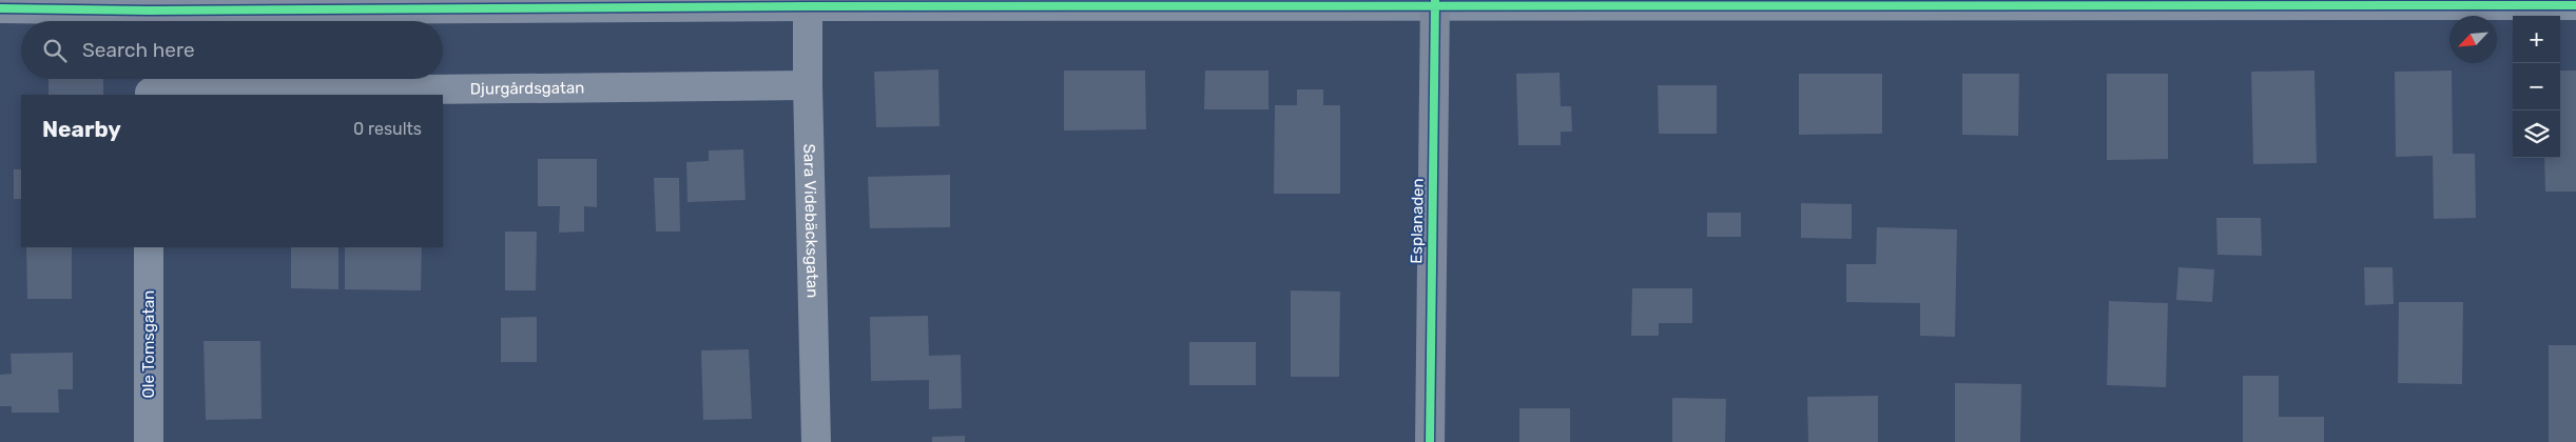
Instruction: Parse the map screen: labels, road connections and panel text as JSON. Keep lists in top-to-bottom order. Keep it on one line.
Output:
{"streets":{"street":["Djurgårdsgatan","Sara Videbäcksgatan","Esplanaden","Ole Tomsgatan"]},"crossings":[["Djurgårdsgatan","Sara Videbäcksgatan"]],"north":"bottom left","page":{"map_buttons":["+","−"],"search":"Search here","heading":["Nearby","0 results"]}}
